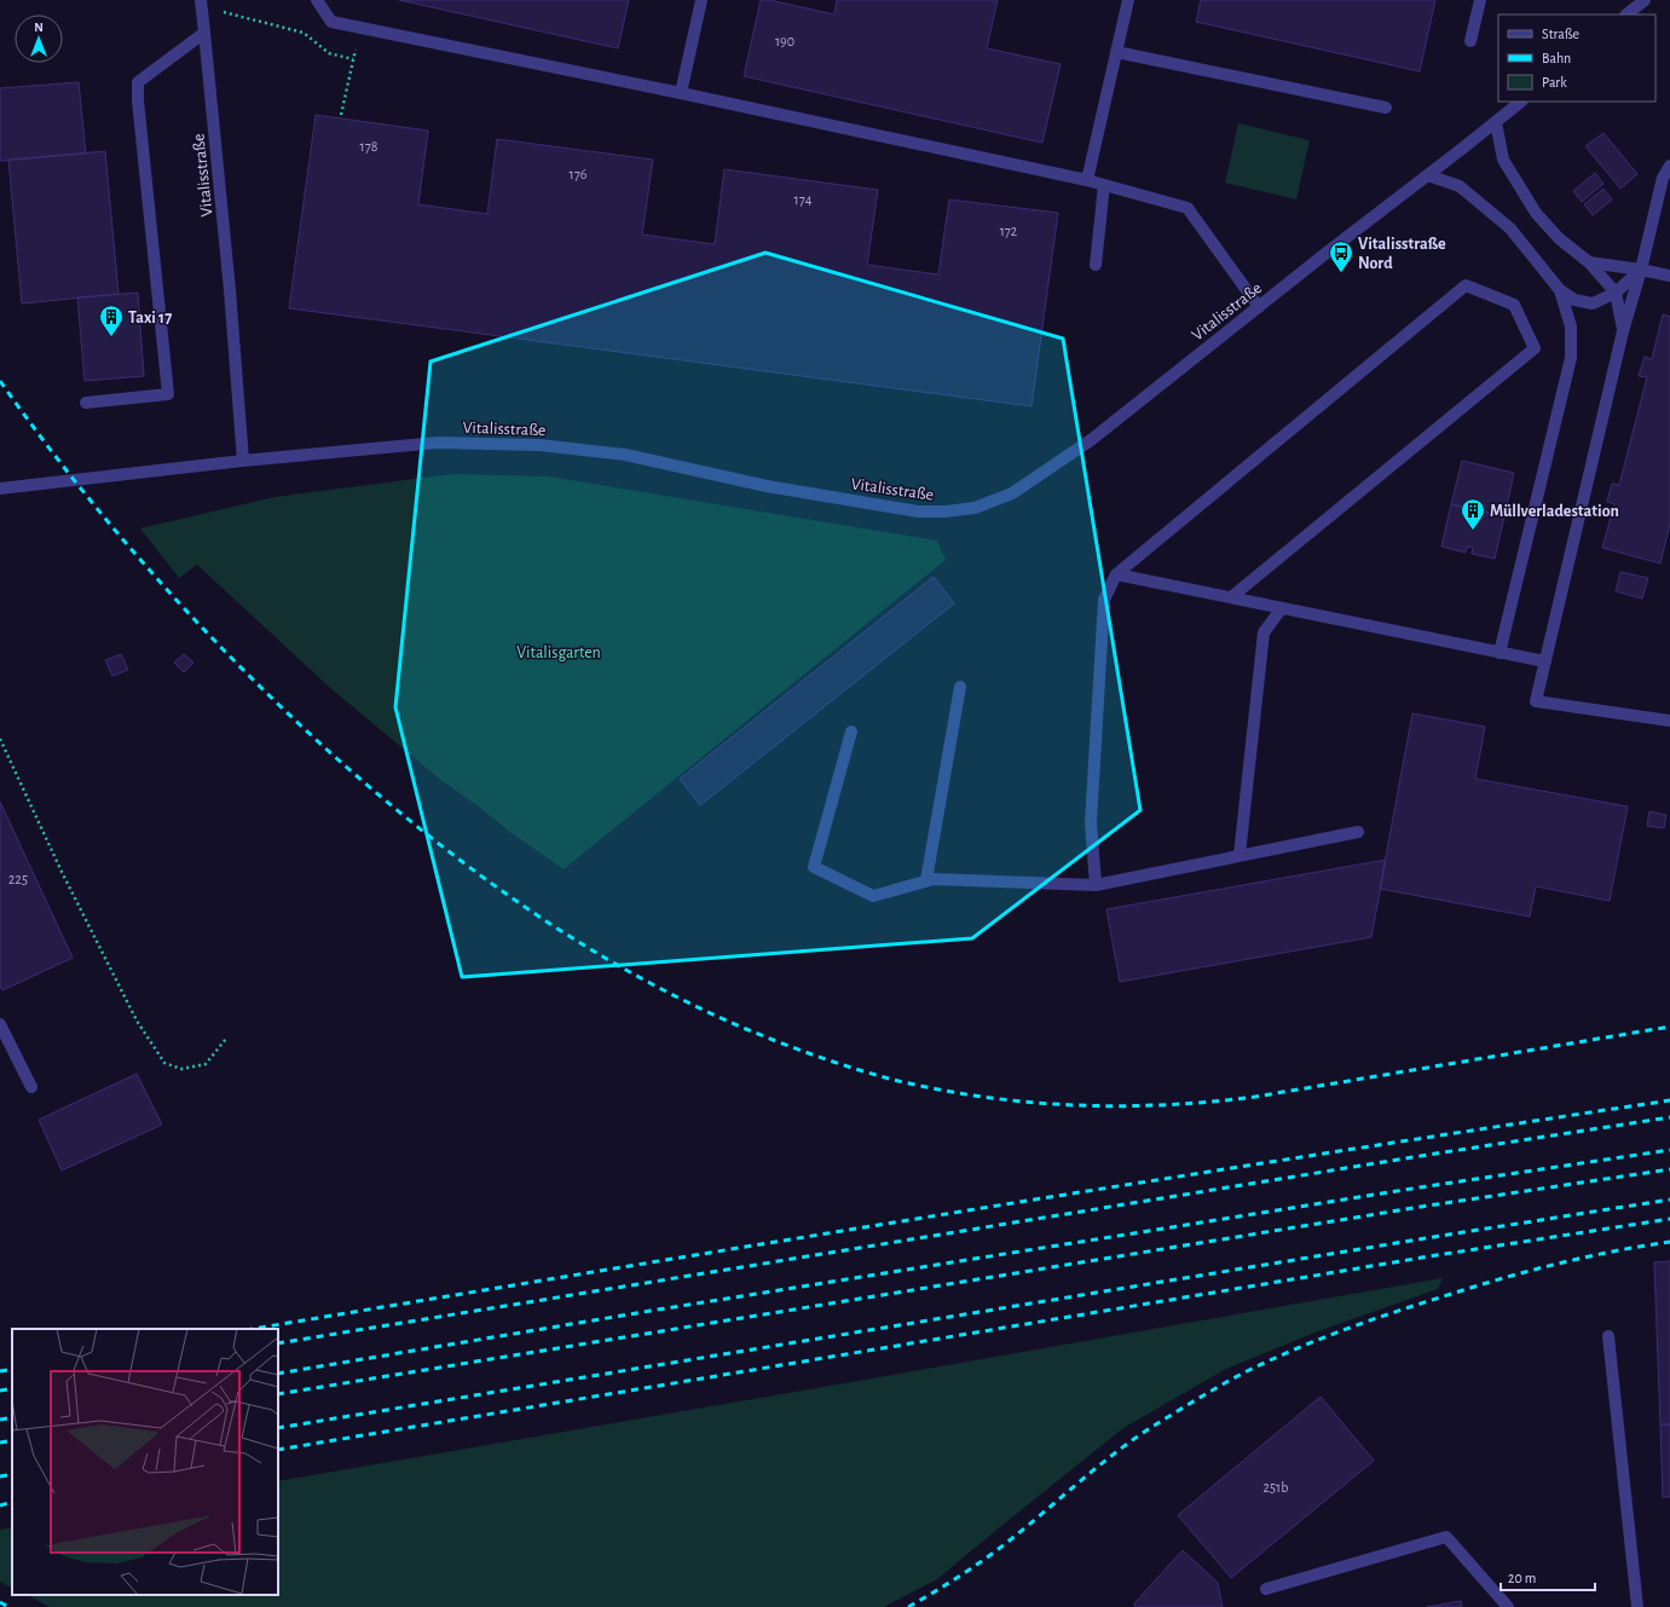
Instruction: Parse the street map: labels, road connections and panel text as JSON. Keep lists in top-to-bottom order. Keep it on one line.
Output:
{"streets":{"street":["Vitalisstraße"]},"parks":["Vitalisgarten"],"places":{"bus stop":["Vitalisstraße Nord"],"building":["Taxi 17","Müllverladestation"]},"house_numbers":["190","178","176","174","172","225","251b"],"legend":["Straße","Bahn","Park"],"scale_bar":"20 m","north":"top"}
